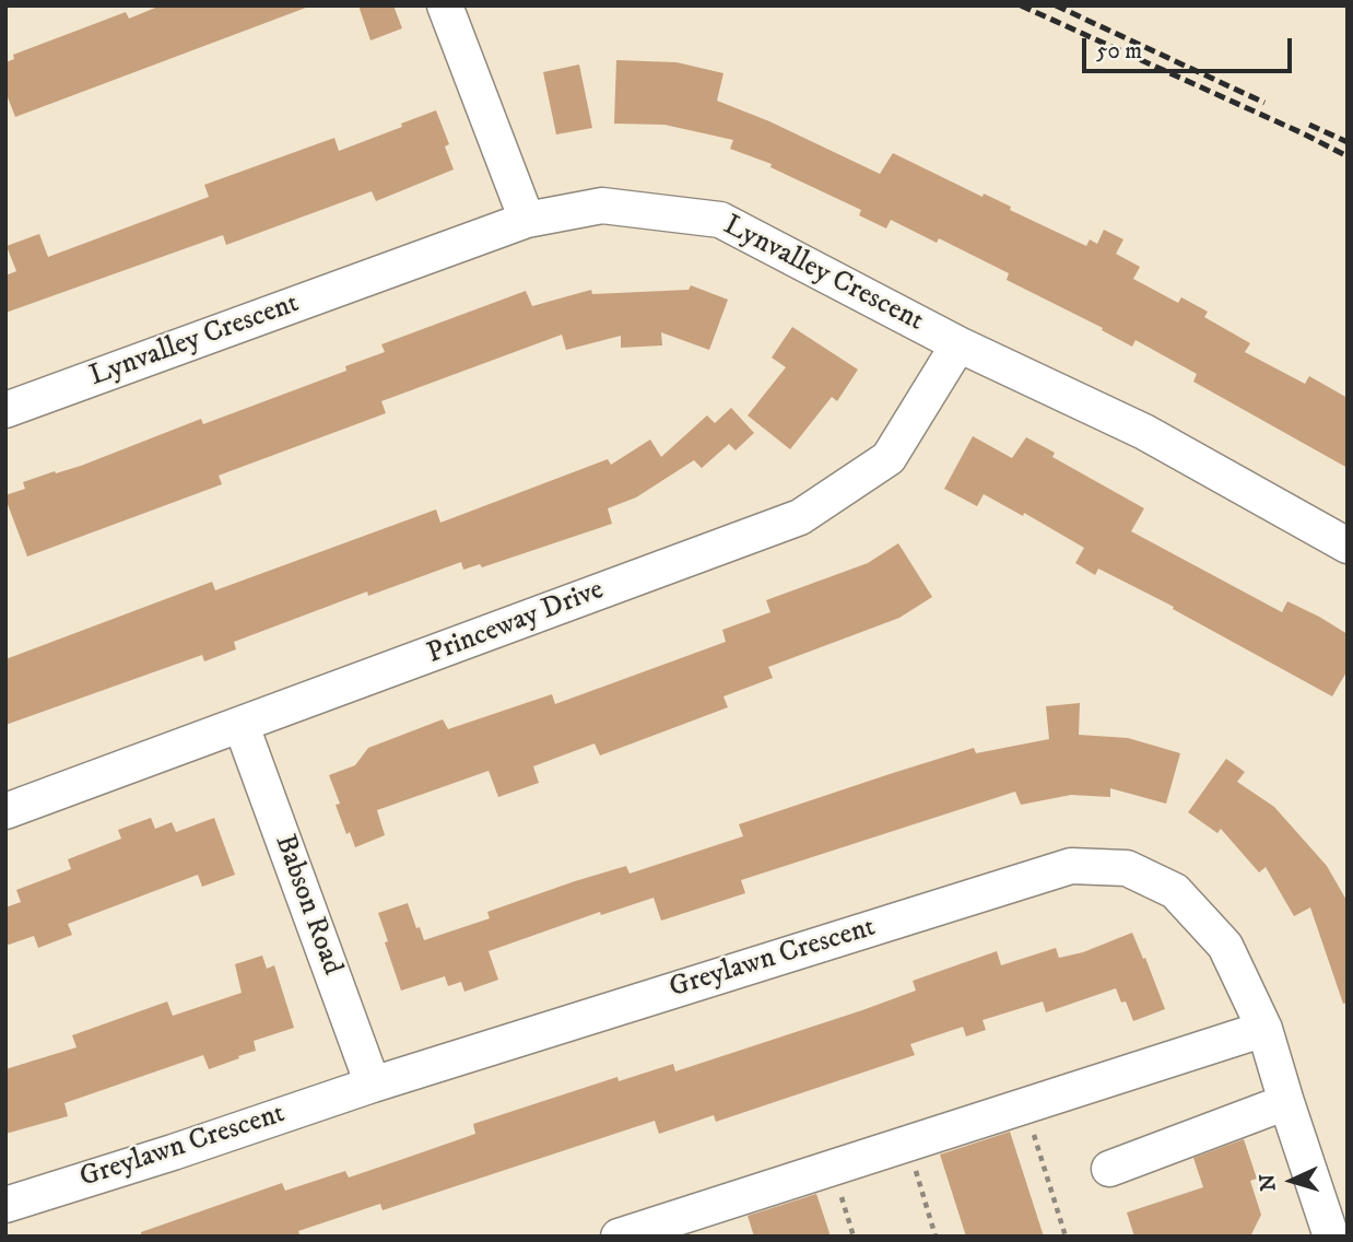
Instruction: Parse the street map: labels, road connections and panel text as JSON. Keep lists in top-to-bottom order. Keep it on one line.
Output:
{"streets":{"street":["Lynvalley Crescent","Princeway Drive","Babson Road","Greylawn Crescent"]},"crossings":[["Lynvalley Crescent","Princeway Drive"],["Princeway Drive","Babson Road"],["Babson Road","Greylawn Crescent"]],"scale_bar":"50 m","north":"left"}
